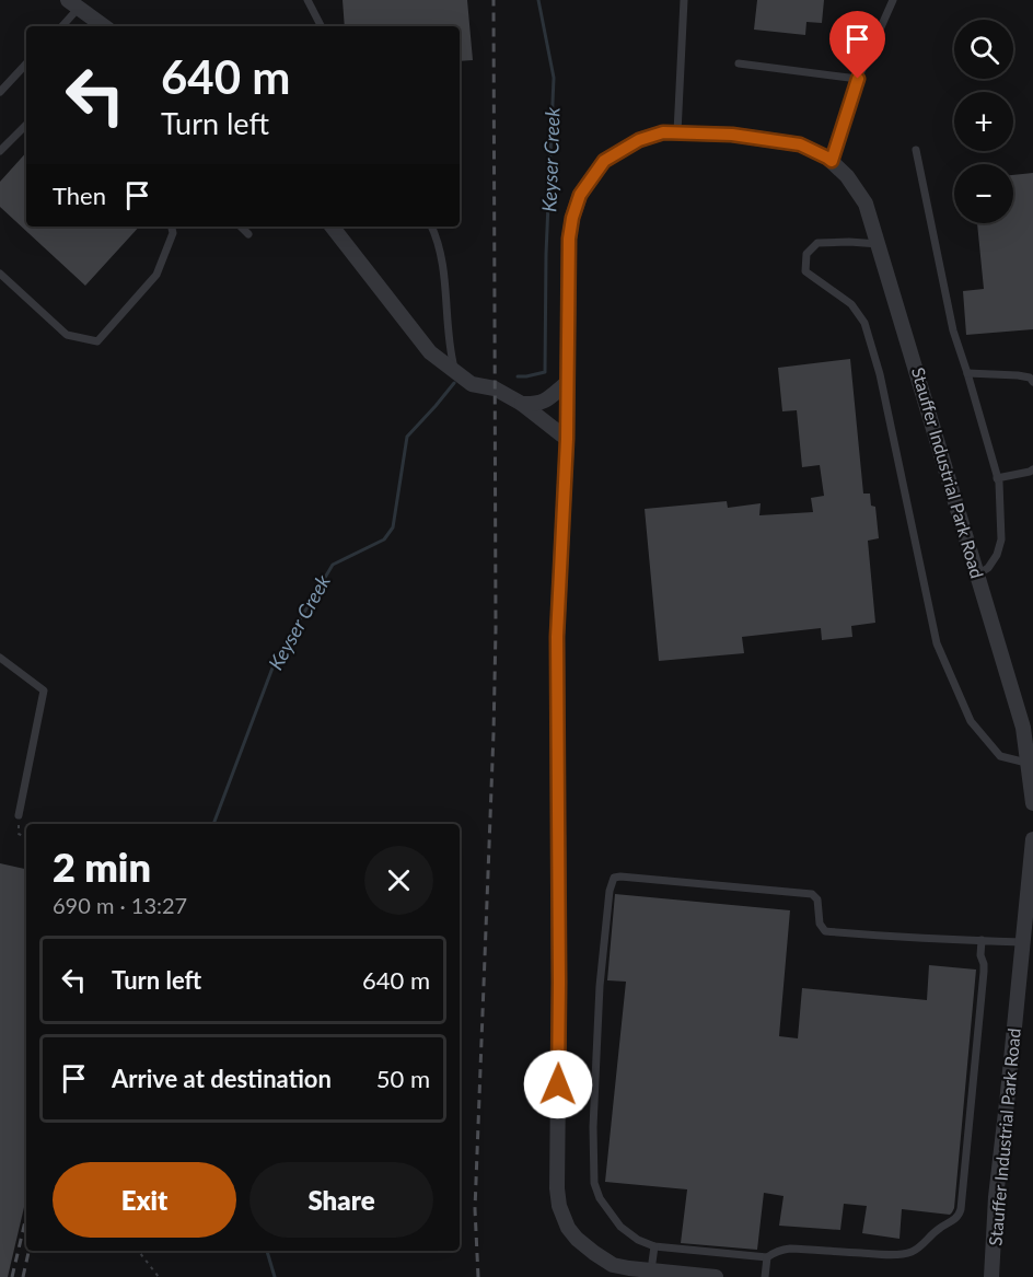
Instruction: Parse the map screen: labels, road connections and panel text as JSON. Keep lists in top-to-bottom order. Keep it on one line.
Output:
{"streets":{"street":["Stauffer Industrial Park Road"]},"water":["Keyser Creek"],"page":{"map_buttons":["+","−"],"turn":["640 m","Turn left"],"then":"Then","heading":["2 min","690 m · 13:27"],"list":[{"name":"Turn left","value":"640 m"},{"name":"Arrive at destination","value":"50 m"}],"buttons":["Exit","Share"]}}
